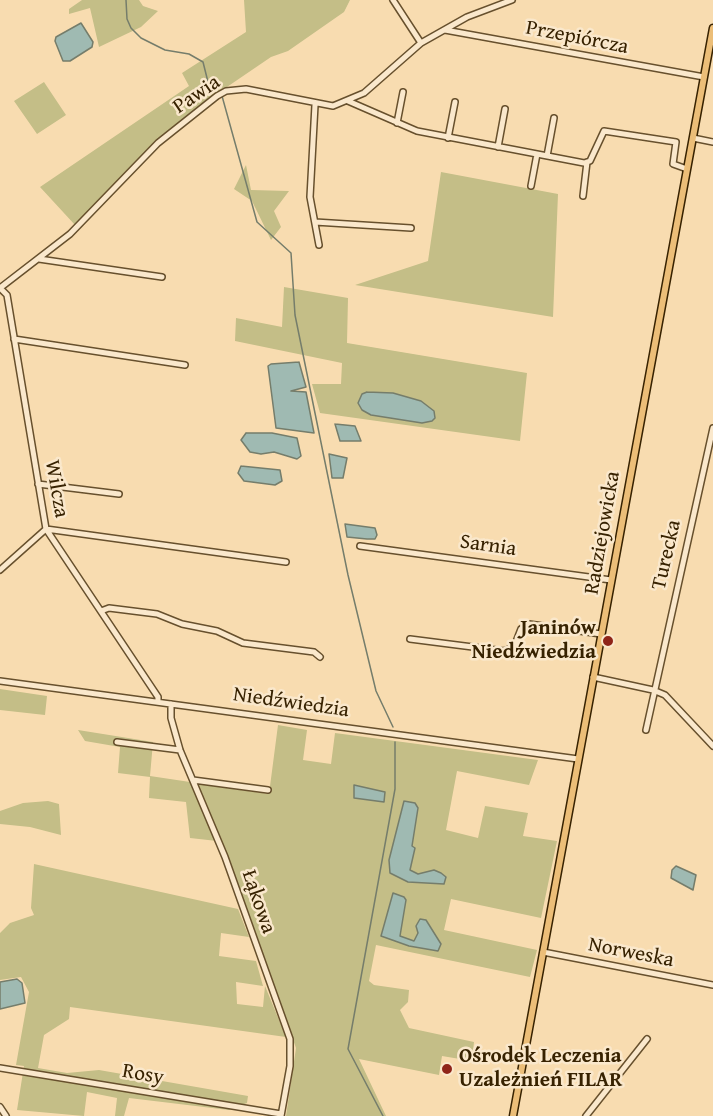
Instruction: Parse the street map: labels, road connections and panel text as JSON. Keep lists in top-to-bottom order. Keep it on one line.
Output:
{"streets":{"main road":["Radziejowicka"],"street":["Przepiórcza","Pawia","Wilcza","Sarnia","Turecka","Niedźwiedzia","Łąkowa","Norweska","Rosy"]},"crossings":[["Przepiórcza","Pawia"],["Przepiórcza","Radziejowicka"],["Pawia","Wilcza"],["Wilcza","Niedźwiedzia"],["Radziejowicka","Sarnia"],["Radziejowicka","Niedźwiedzia"],["Radziejowicka","Norweska"],["Niedźwiedzia","Łąkowa"],["Łąkowa","Rosy"]],"places":["Janinów Niedźwiedzia","Ośrodek Leczenia Uzależnień FILAR"]}
